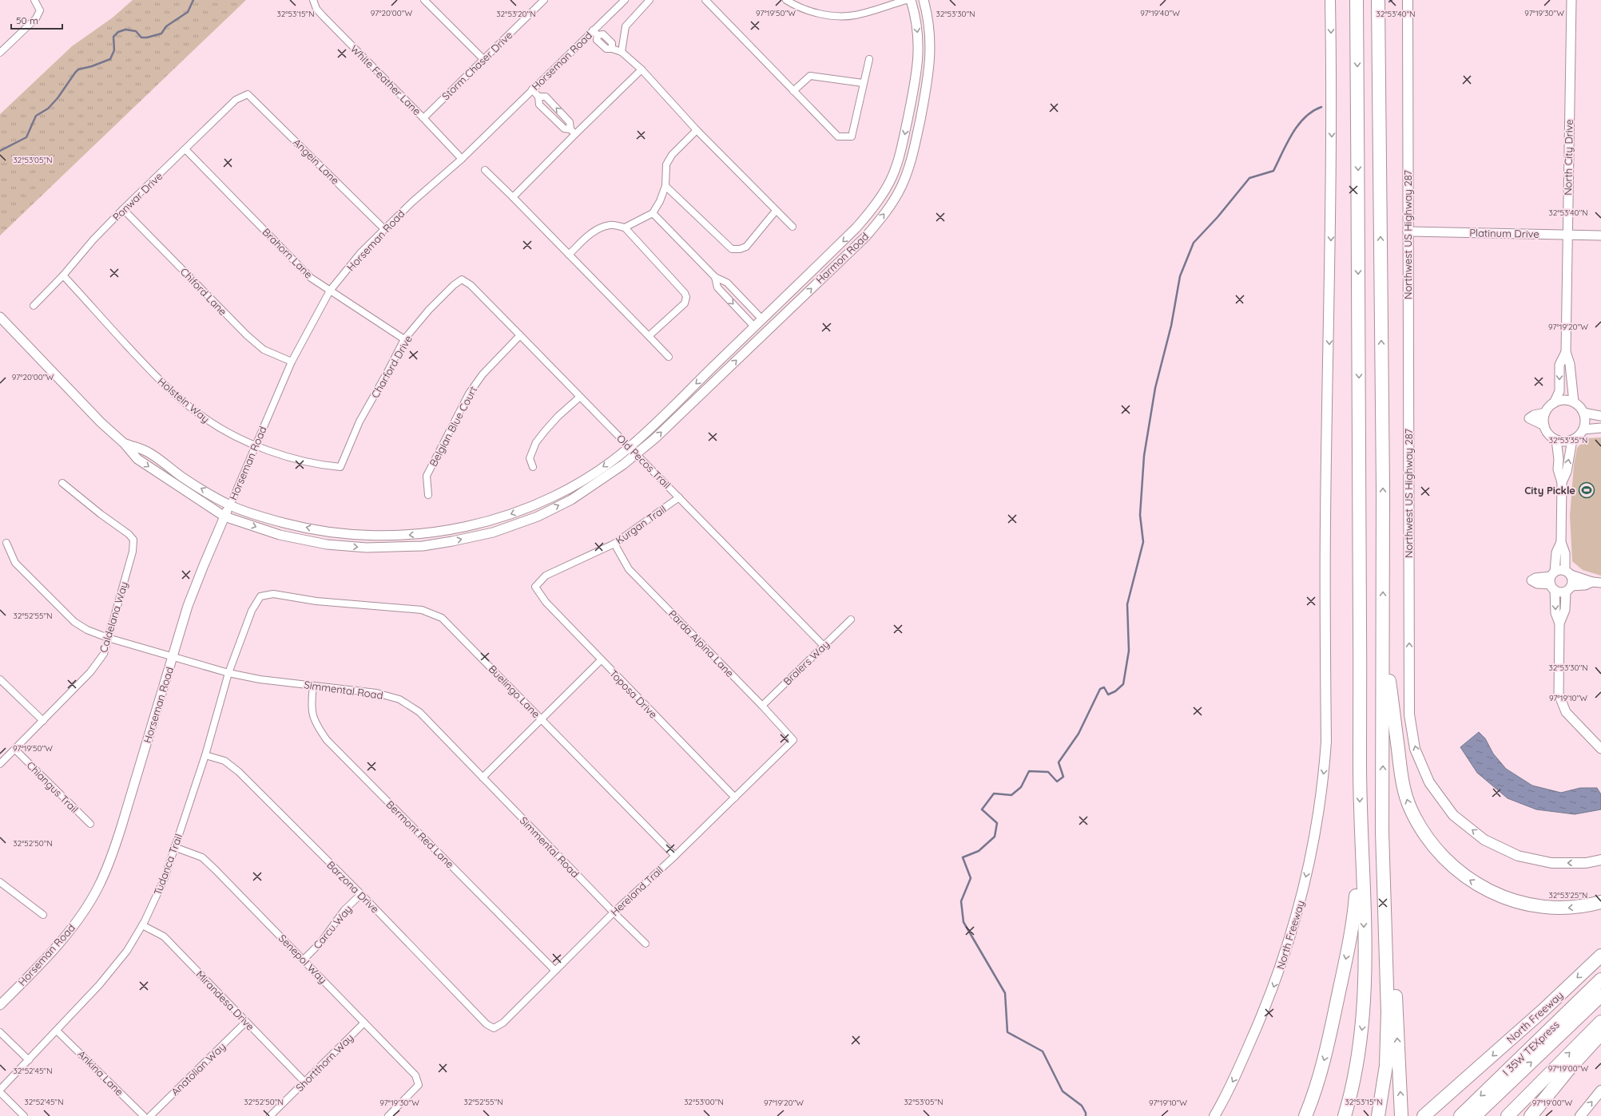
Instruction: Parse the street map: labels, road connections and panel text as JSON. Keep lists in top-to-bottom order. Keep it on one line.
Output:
{"streets":{"highway":["North Freeway","I 35W TEXpress"],"main road":["Northwest US Highway 287"],"street":["Horseman Road","Storm Chaser Drive","White Feather Lane","North City Drive","Angein Lane","Ponwar Drive","Platinum Drive","Brahorn Lane","Harmon Road","Chiford Lane","Charford Drive","Holstein Way","Belgian Blue Court","Old Pecos Trail","Kurgan Trail","Caldelana Way","Parda Alpina Lane","Bralers Way","Simmental Road","Buelingo Lane","Toposa Drive","Chiangus Trail","Bermont Red Lane","Tudanca Trail","Barzona Drive","Hereland Trail","Carcu Way","Senepol Way","Mirandesa Drive","Shortthorn Way","Anatolian Way","Ankina Lane"]},"crossings":[["Horseman Road","White Feather Lane"],["Horseman Road","Angein Lane"],["Horseman Road","Brahorn Lane"],["Horseman Road","Harmon Road"],["Horseman Road","Chiford Lane"],["Horseman Road","Holstein Way"],["Horseman Road","Simmental Road"],["Storm Chaser Drive","White Feather Lane"],["North City Drive","Platinum Drive"],["Angein Lane","Ponwar Drive"],["Ponwar Drive","Brahorn Lane"],["Ponwar Drive","Chiford Lane"],["Ponwar Drive","Holstein Way"],["Platinum Drive","Northwest US Highway 287"],["Brahorn Lane","Charford Drive"],["Harmon Road","Old Pecos Trail"],["Charford Drive","Holstein Way"],["Charford Drive","Old Pecos Trail"],["Belgian Blue Court","Old Pecos Trail"],["Old Pecos Trail","Kurgan Trail"],["Old Pecos Trail","Bralers Way"],["Kurgan Trail","Parda Alpina Lane"],["Kurgan Trail","Toposa Drive"],["Caldelana Way","Simmental Road"],["Caldelana Way","Chiangus Trail"],["Parda Alpina Lane","Bralers Way"],["Parda Alpina Lane","Hereland Trail"],["Simmental Road","Bermont Red Lane"],["Simmental Road","Tudanca Trail"],["Simmental Road","Hereland Trail"],["Buelingo Lane","Tudanca Trail"],["Buelingo Lane","Hereland Trail"],["Toposa Drive","Hereland Trail"],["Bermont Red Lane","Hereland Trail"],["Tudanca Trail","Barzona Drive"],["Tudanca Trail","Senepol Way"],["Tudanca Trail","Mirandesa Drive"],["Tudanca Trail","Ankina Lane"],["Barzona Drive","Hereland Trail"],["Barzona Drive","Carcu Way"],["Carcu Way","Senepol Way"],["Senepol Way","Shortthorn Way"],["Mirandesa Drive","Shortthorn Way"],["Mirandesa Drive","Anatolian Way"]],"one_way":["Northwest US Highway 287","North Freeway"],"places":{"sports":["City Pickle"]},"scale_bar":"50 m","coordinates":["97°20'00\"W","97°19'50\"W","97°19'40\"W","97°19'30\"W","32°53'15\"N","32°53'20\"N","32°53'30\"N","32°53'40\"N","32°53'05\"N","97°19'20\"W","32°53'35\"N","32°52'55\"N","97°19'10\"W","32°52'50\"N","32°53'25\"N","97°19'00\"W","32°52'45\"N","32°53'00\"N"]}
